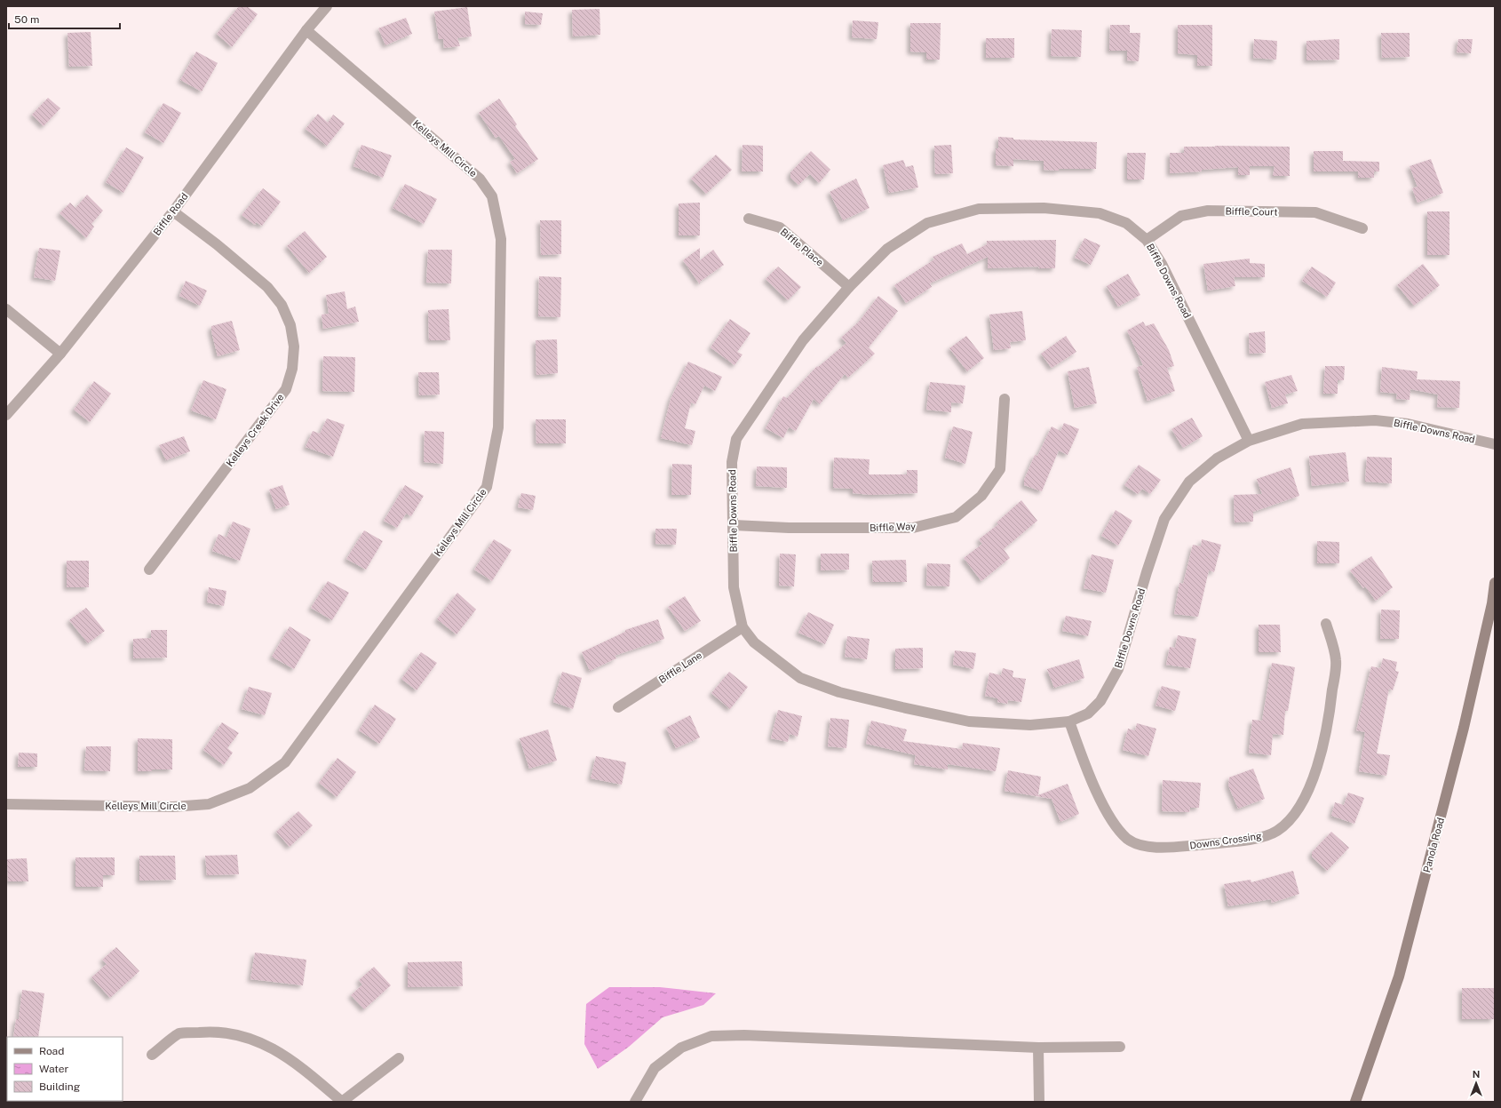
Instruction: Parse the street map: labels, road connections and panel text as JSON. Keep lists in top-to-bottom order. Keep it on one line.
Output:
{"streets":{"main road":["Panola Road"],"street":["Kelleys Mill Circle","Biffle Court","Biffle Road","Biffle Place","Biffle Downs Road","Kelleys Creek Drive","Biffle Way","Biffle Lane","Downs Crossing"]},"crossings":[["Kelleys Mill Circle","Biffle Road"],["Biffle Court","Biffle Downs Road"],["Biffle Road","Kelleys Creek Drive"],["Biffle Place","Biffle Downs Road"],["Biffle Downs Road","Biffle Way"],["Biffle Downs Road","Biffle Lane"],["Biffle Downs Road","Downs Crossing"]],"legend":["Road","Water","Building"],"scale_bar":"50 m","north":"top"}
